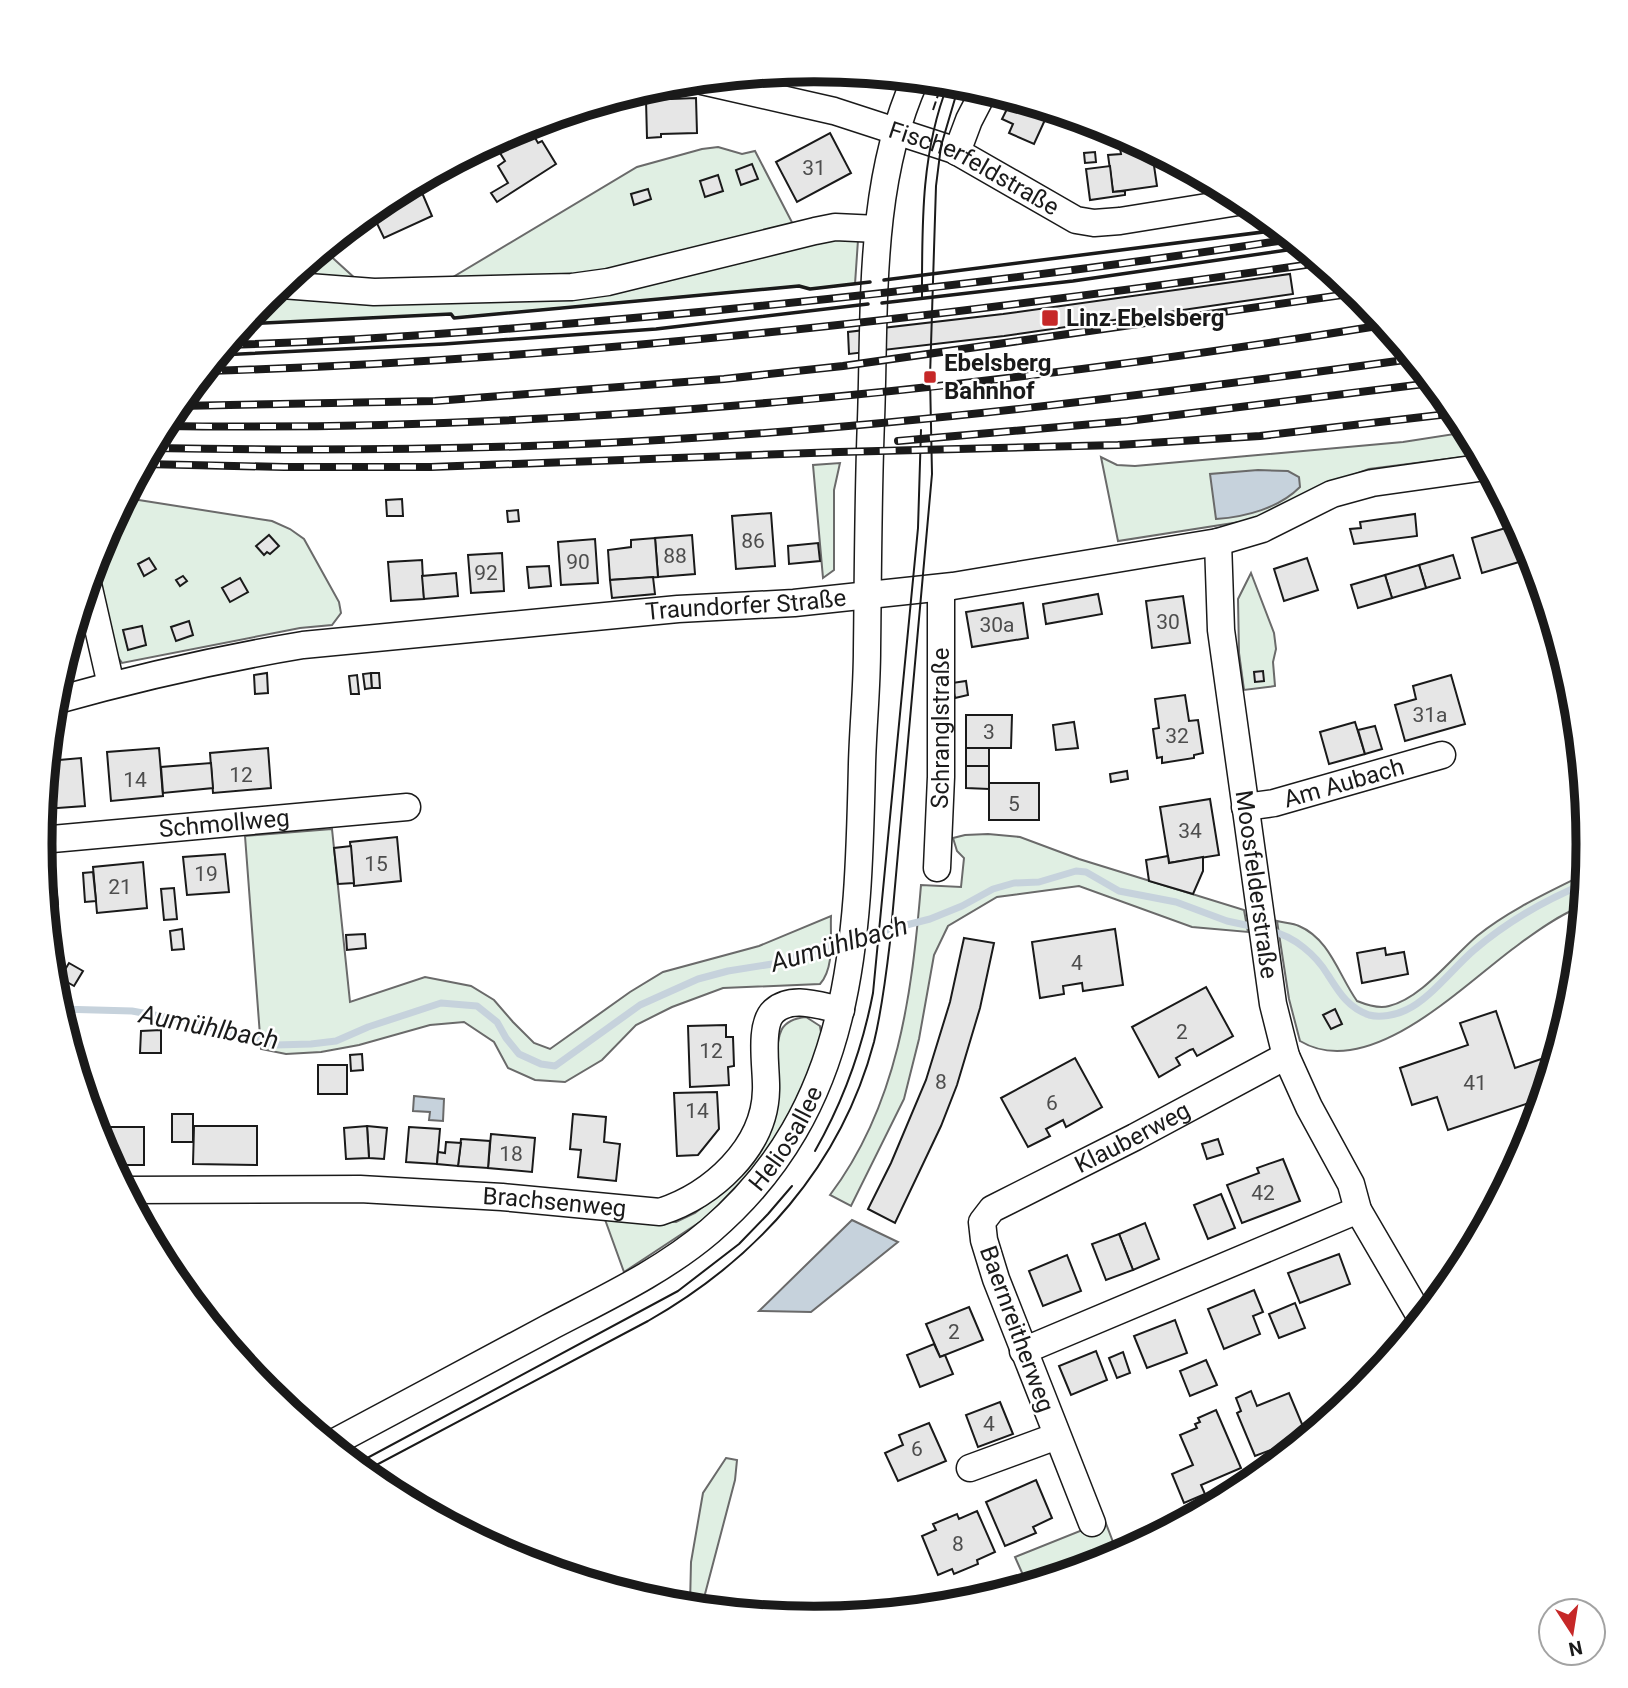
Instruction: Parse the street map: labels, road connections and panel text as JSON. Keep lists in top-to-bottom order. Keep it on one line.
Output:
{"streets":{"street":["Fischerfeldstraße","Traundorfer Straße","Schranglstraße","Am Aubach","Schmollweg","Moosfelderstraße","Heliosallee","Klauberweg","Brachsenweg","Baernreitherweg"]},"crossings":[["Fischerfeldstraße","Traundorfer Straße"],["Traundorfer Straße","Heliosallee"],["Am Aubach","Moosfelderstraße"],["Moosfelderstraße","Klauberweg"],["Heliosallee","Brachsenweg"],["Klauberweg","Baernreitherweg"]],"water":["Aumühlbach"],"places":{"transit":["Linz Ebelsberg","Ebelsberg Bahnhof"]},"house_numbers":["31","86","88","90","92","30","30a","31a","3","32","12","14","5","34","15","19","21","4","2","12","8","41","6","14","18","42","2","4","6","8"],"north":"bottom"}
